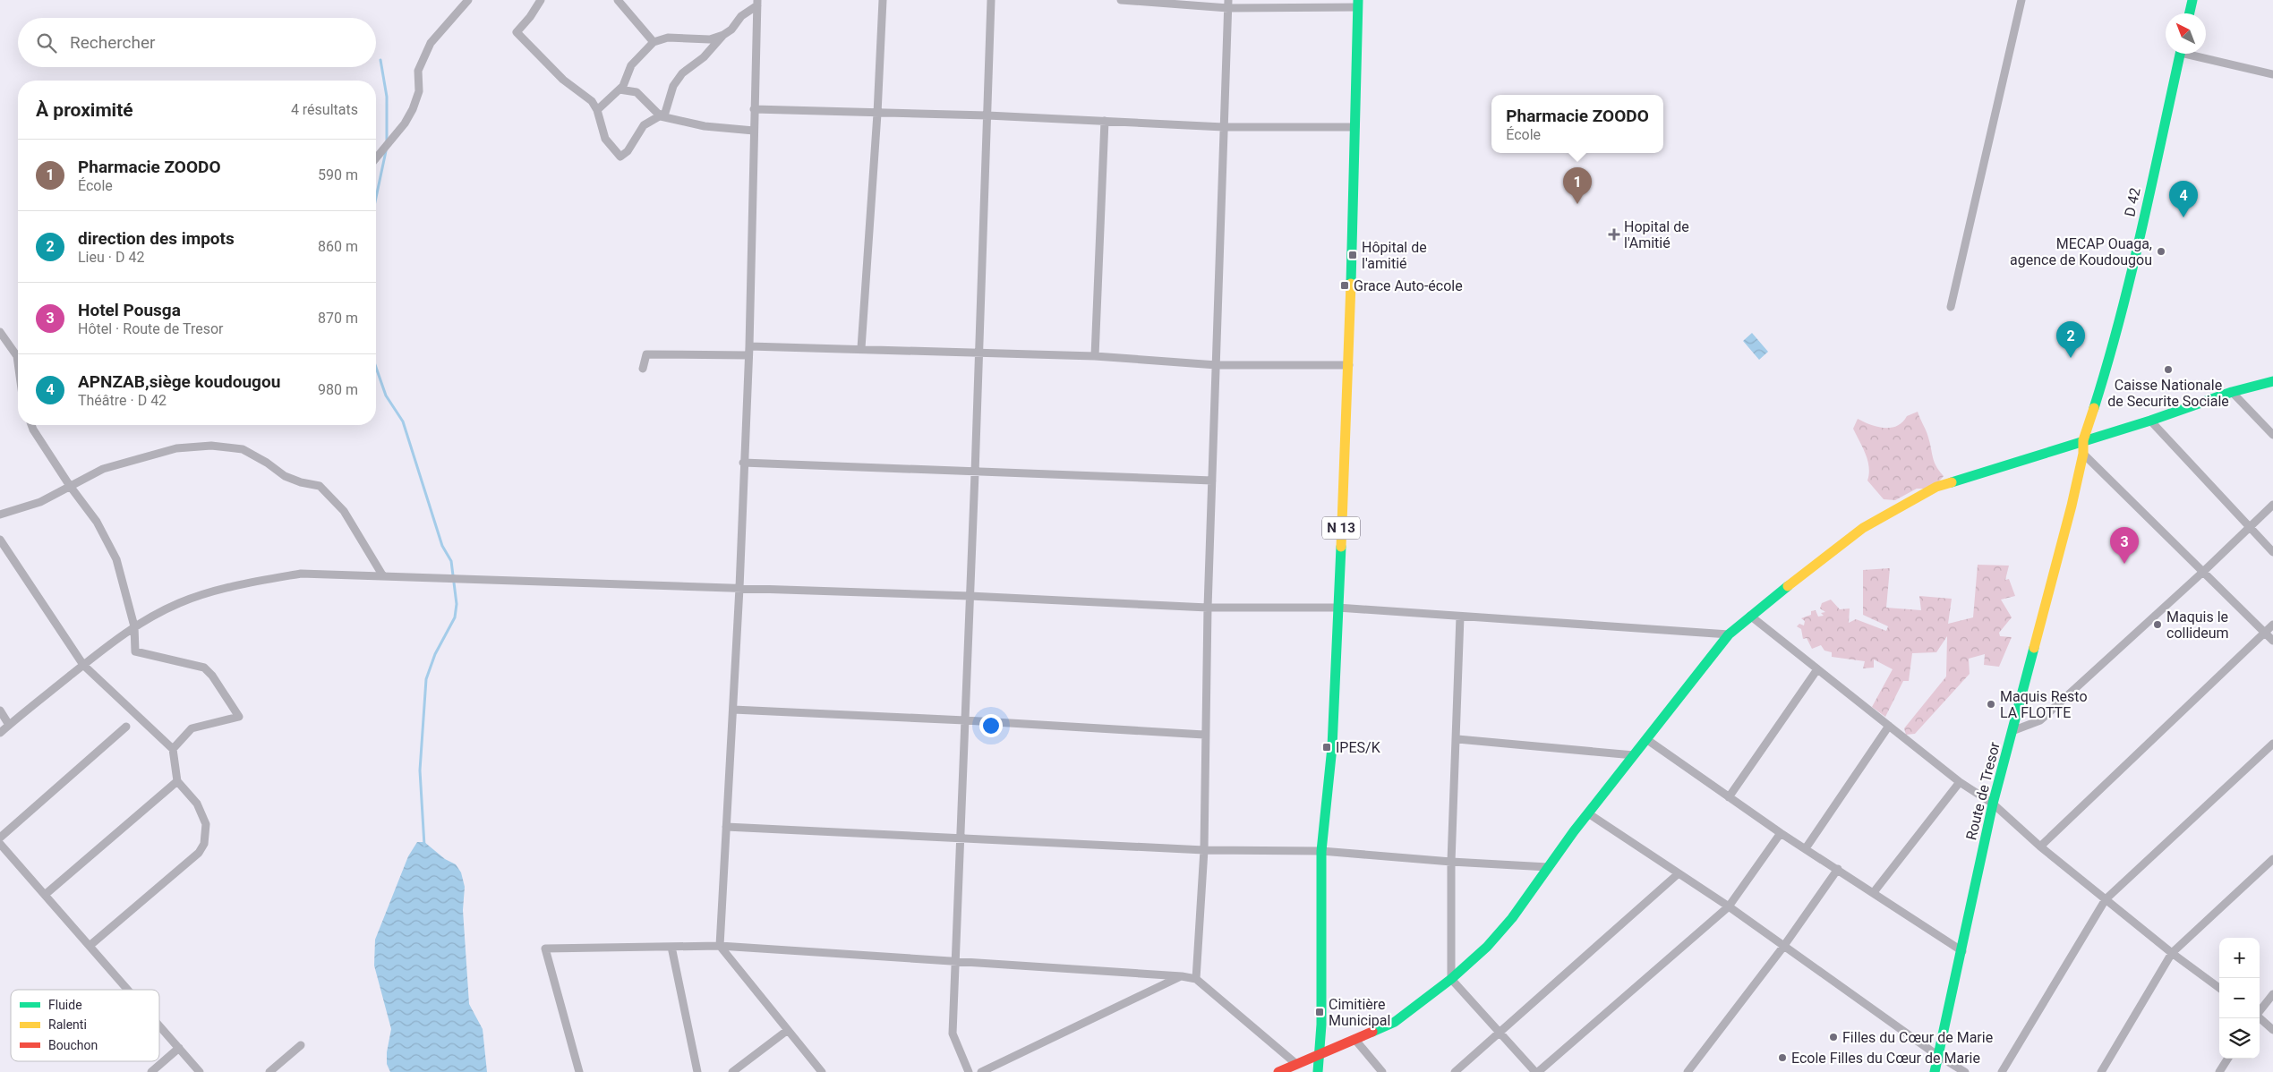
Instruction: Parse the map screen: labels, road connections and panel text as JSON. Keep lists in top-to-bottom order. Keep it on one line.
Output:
{"streets":{"street":["D 42","N 13","Route de Tresor"]},"crossings":[["D 42","Route de Tresor"]],"places":{"health":["Hopital de l'Amitié"],"other":["MECAP Ouaga, agence de Koudougou","Caisse Nationale de Securite Sociale","Maquis le collideum","Maquis Resto LA FLOTTE","Filles du Cœur de Marie","Ecole Filles du Cœur de Marie"],"transit":["Hôpital de l'amitié","Grace Auto-école","IPES/K","Cimitière Municipal"]},"legend":["Fluide","Ralenti","Bouchon"],"north":"top left","page":{"search":"Rechercher","heading":["À proximité","4 résultats"],"popup":["Pharmacie ZOODO","École"],"list":[{"mark":"1","name":"Pharmacie ZOODO","note":"École","value":"590 m"},{"mark":"2","name":"direction des impots","note":"Lieu · D 42","value":"860 m"},{"mark":"3","name":"Hotel Pousga","note":"Hôtel · Route de Tresor","value":"870 m"},{"mark":"4","name":"APNZAB,siège koudougou","note":"Théâtre · D 42","value":"980 m"}],"pins":["1","4","2","3"],"map_buttons":["+","−"]}}
